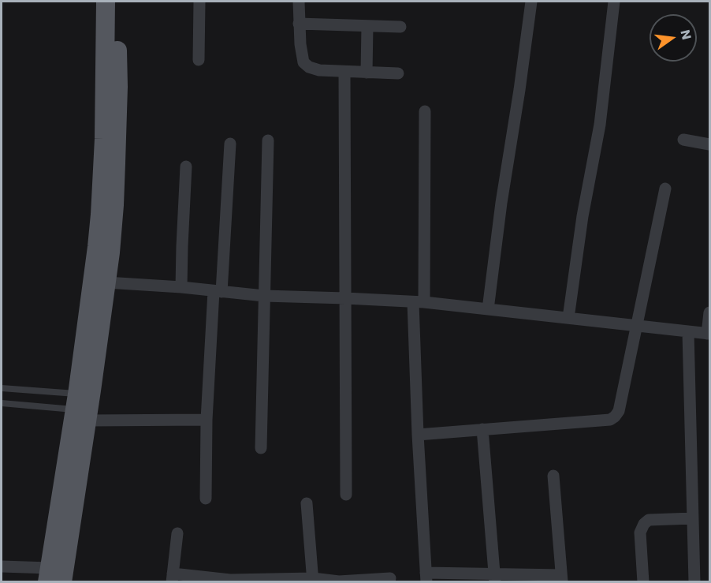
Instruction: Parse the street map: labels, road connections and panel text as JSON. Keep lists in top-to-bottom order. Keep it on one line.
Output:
{"north":"right"}
